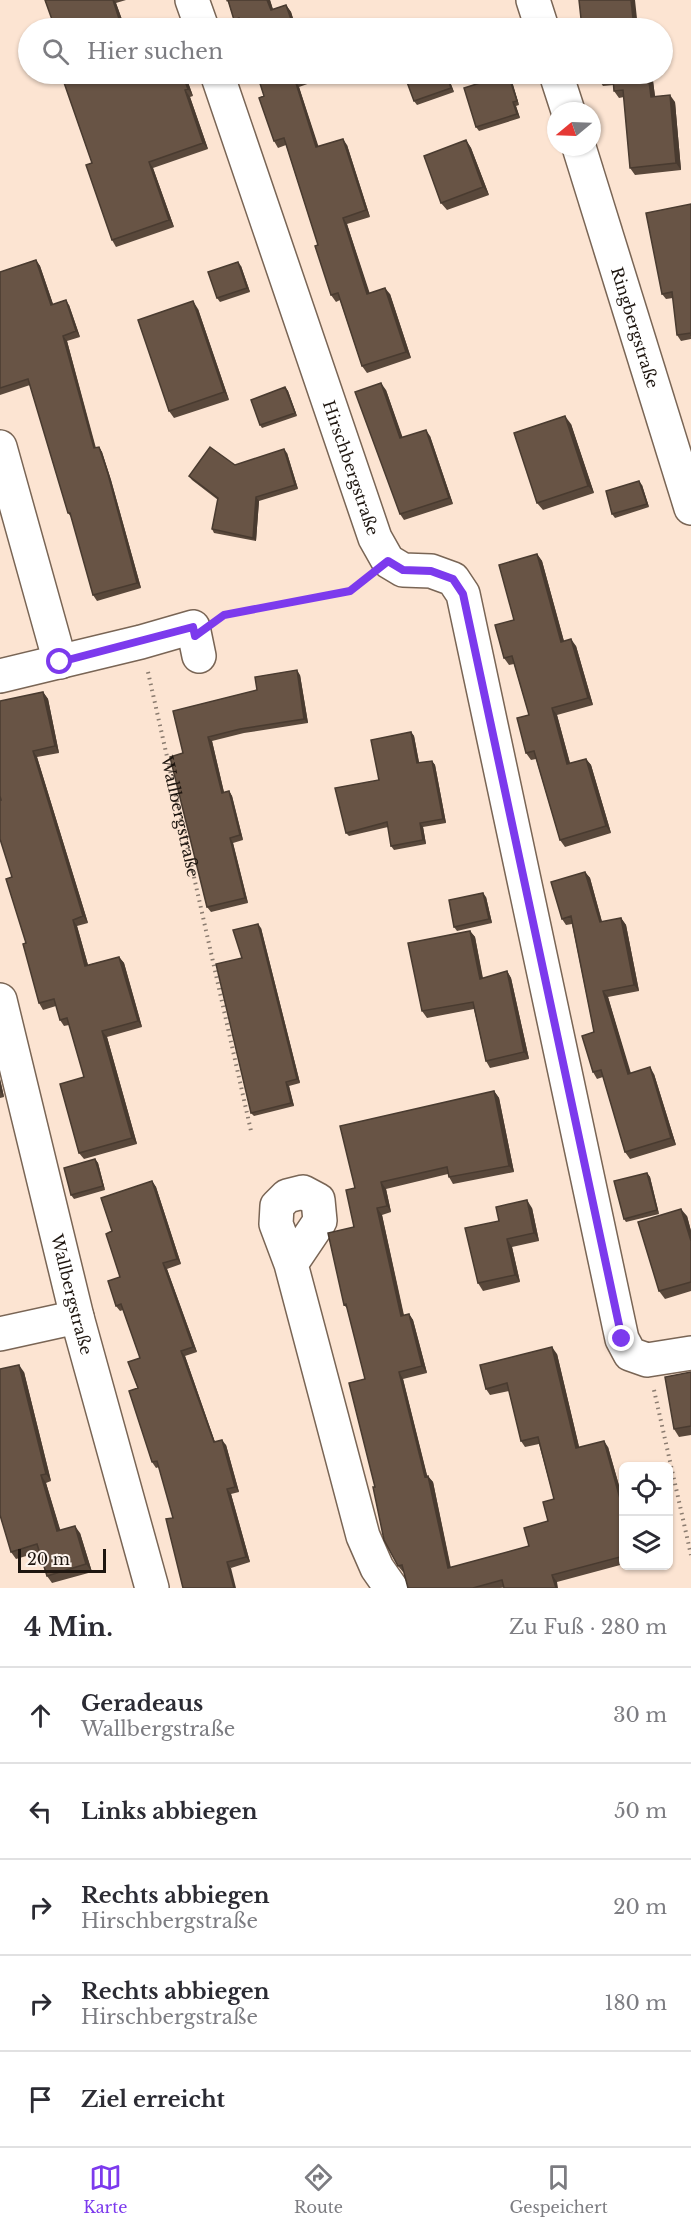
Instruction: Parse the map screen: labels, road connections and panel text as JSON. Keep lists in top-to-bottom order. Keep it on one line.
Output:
{"streets":{"street":["Ringbergstraße","Hirschbergstraße","Wallbergstraße"]},"scale_bar":"20 m","north":"left","page":{"search":"Hier suchen","scale":"20 m","heading":["4 Min.","Zu Fuß · 280 m"],"list":[["Geradeaus","Wallbergstraße","30 m"],["Links abbiegen","50 m"],["Rechts abbiegen","Hirschbergstraße","20 m"],["Rechts abbiegen","Hirschbergstraße","180 m"],"Ziel erreicht"],"nav":["Karte","Route","Gespeichert"]}}
